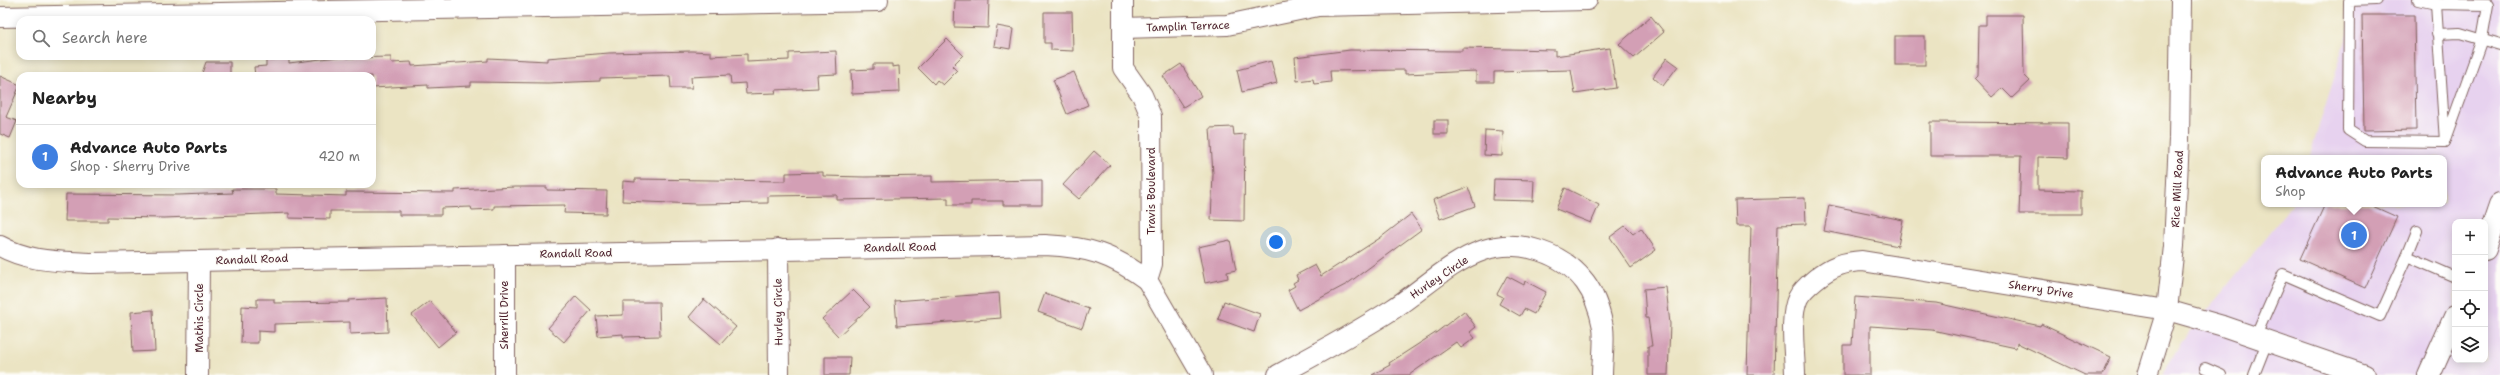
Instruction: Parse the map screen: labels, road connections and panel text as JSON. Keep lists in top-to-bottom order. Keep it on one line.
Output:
{"streets":{"street":["Tamplin Terrace","Rice Mill Road","Travis Boulevard","Randall Road","Hurley Circle","Sherry Drive","Sherrill Drive","Mathis Circle"]},"crossings":[["Tamplin Terrace","Travis Boulevard"],["Rice Mill Road","Sherry Drive"],["Travis Boulevard","Randall Road"],["Randall Road","Hurley Circle"],["Randall Road","Sherrill Drive"],["Randall Road","Mathis Circle"]],"page":{"search":"Search here","heading":"Nearby","list":[{"mark":"1","name":"Advance Auto Parts","note":"Shop · Sherry Drive","value":"420 m"}],"popup":["Advance Auto Parts","Shop"],"map_buttons":["+","−"],"pins":"1"}}
